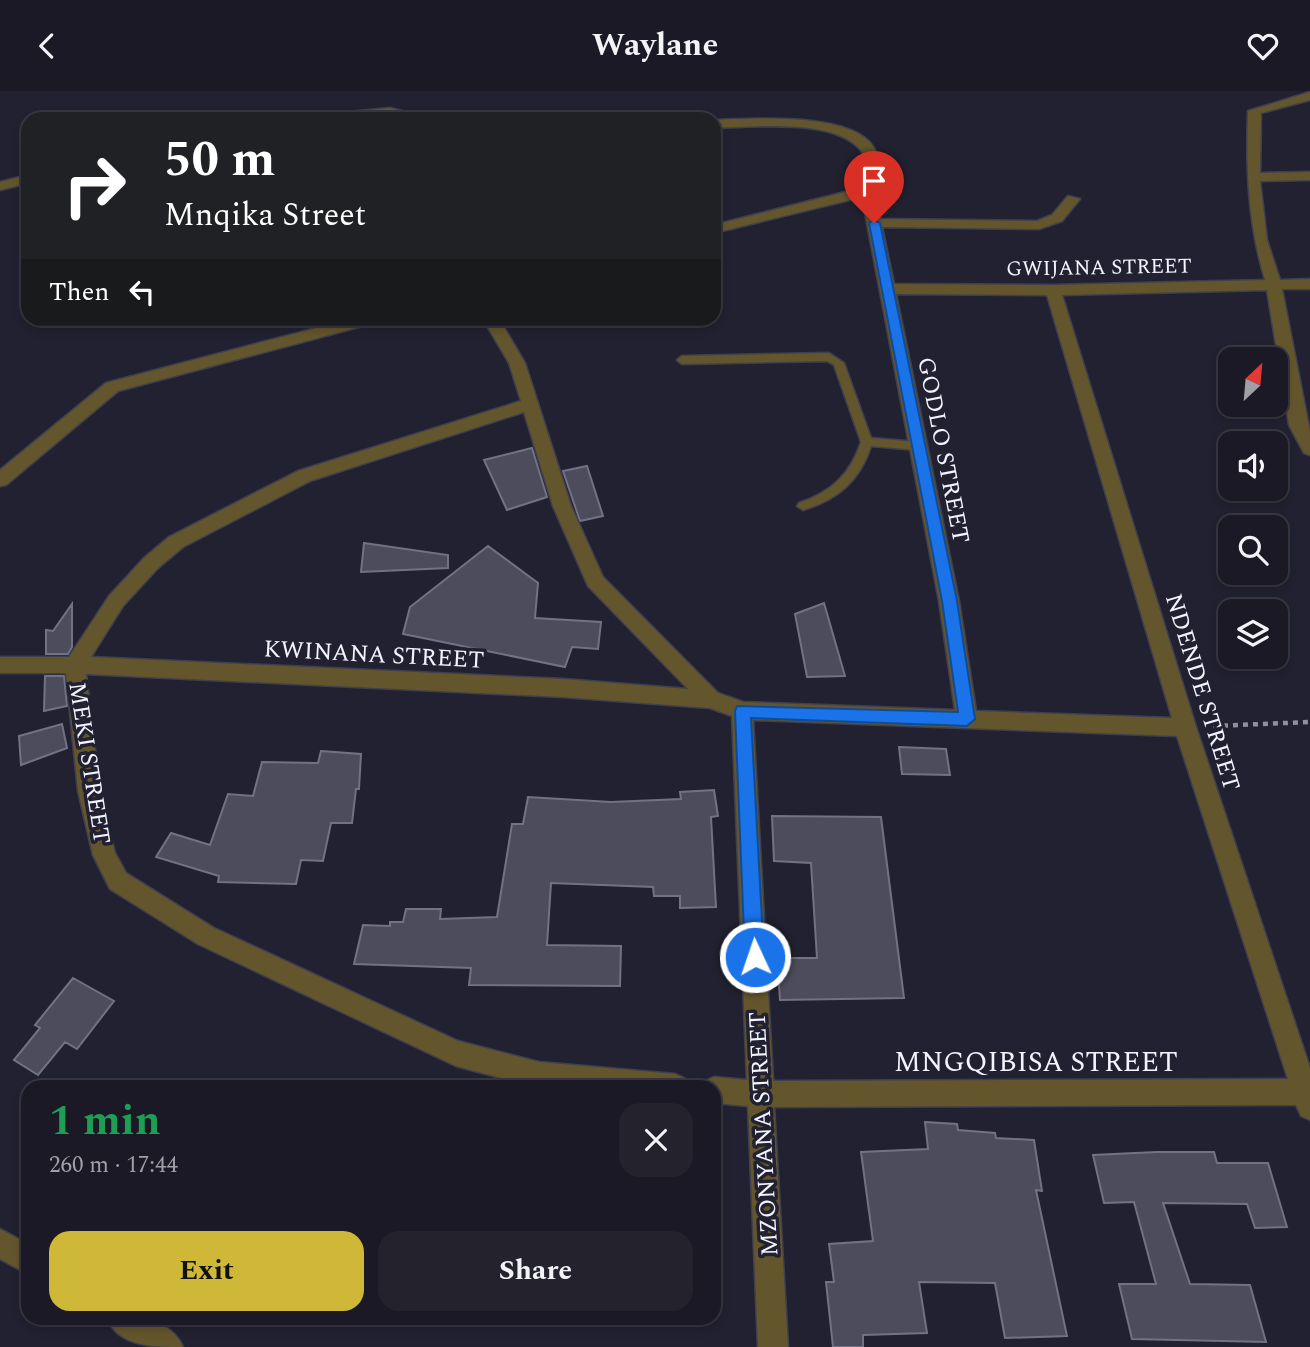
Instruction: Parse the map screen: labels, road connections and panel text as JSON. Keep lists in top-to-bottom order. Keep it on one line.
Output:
{"streets":{"street":["GWIJANA STREET","GODLO STREET","KWINANA STREET","NDENDE STREET","MEKI STREET","MNGQIBISA STREET","MZONYANA STREET"]},"crossings":[["GWIJANA STREET","GODLO STREET"],["GWIJANA STREET","NDENDE STREET"],["GODLO STREET","KWINANA STREET"],["KWINANA STREET","NDENDE STREET"],["KWINANA STREET","MEKI STREET"],["KWINANA STREET","MZONYANA STREET"],["NDENDE STREET","MNGQIBISA STREET"],["MNGQIBISA STREET","MZONYANA STREET"]],"north":"top right","page":{"header":"Waylane","turn":["50 m","Mnqika Street"],"then":"Then","heading":["1 min","260 m · 17:44"],"buttons":["Exit","Share"]}}
